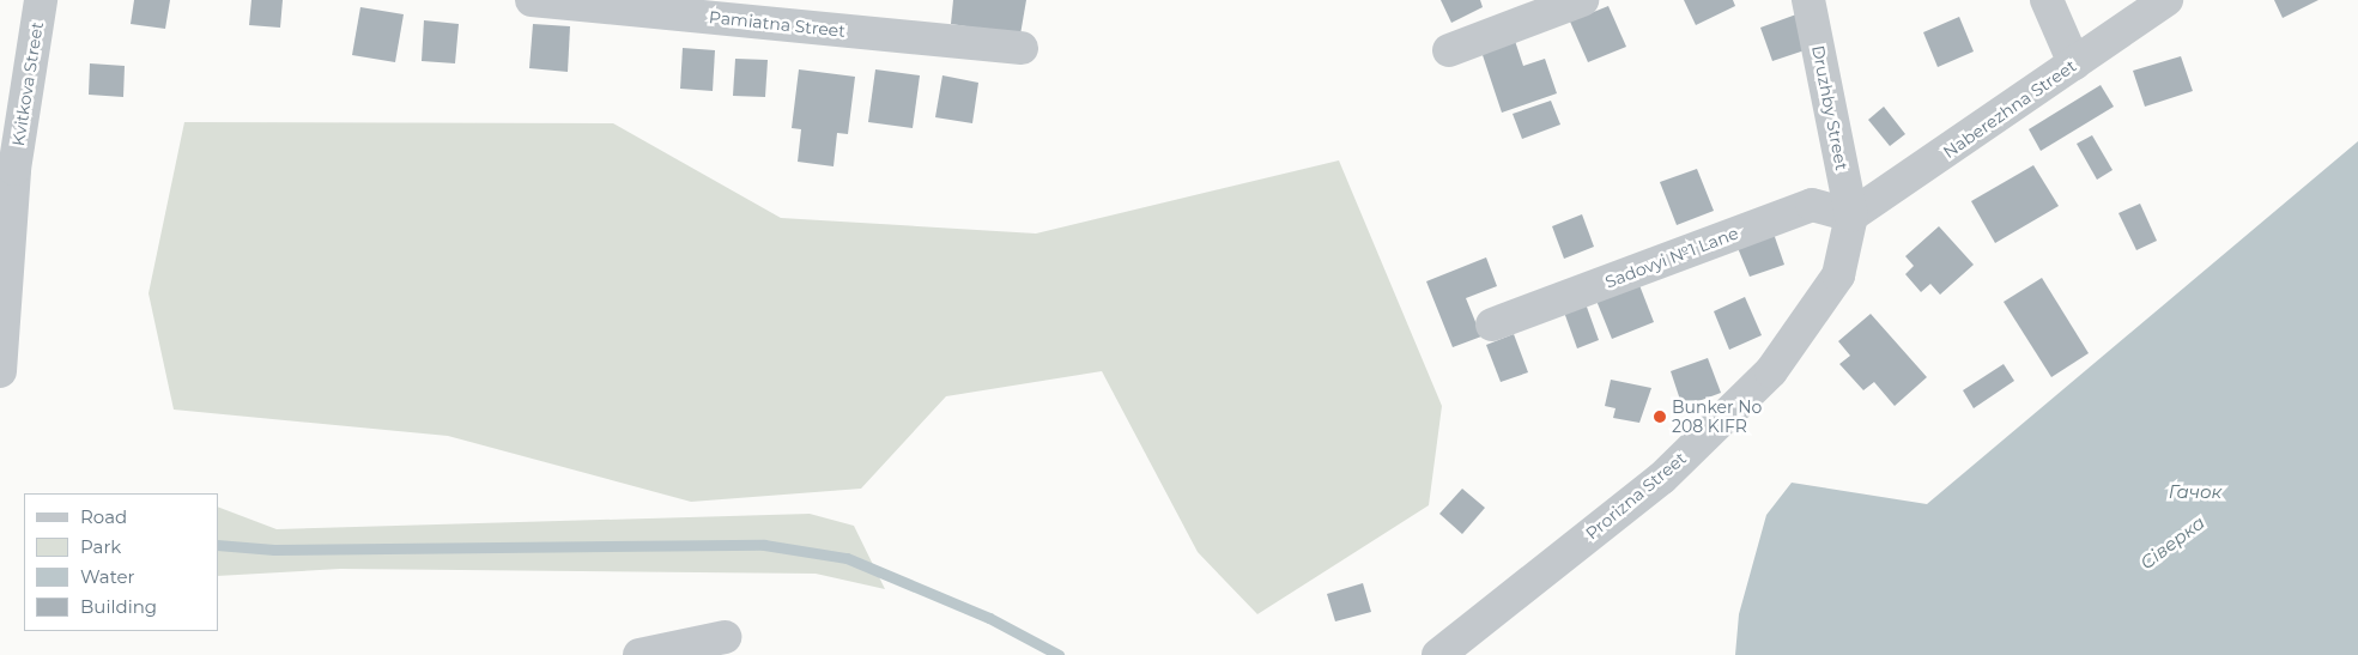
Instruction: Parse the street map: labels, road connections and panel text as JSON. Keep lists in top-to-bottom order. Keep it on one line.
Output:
{"streets":{"street":["Pamiatna Street","Kvitkova Street","Druzhby Street","Naberezhna Street","Sadovyi №1 Lane","Prorizna Street"]},"crossings":[["Druzhby Street","Naberezhna Street"],["Druzhby Street","Sadovyi №1 Lane"],["Druzhby Street","Prorizna Street"],["Naberezhna Street","Sadovyi №1 Lane"],["Naberezhna Street","Prorizna Street"],["Sadovyi №1 Lane","Prorizna Street"]],"water":["Гачок","Сіверка"],"places":["Bunker No 208 KIFR"],"legend":["Road","Park","Water","Building"]}
